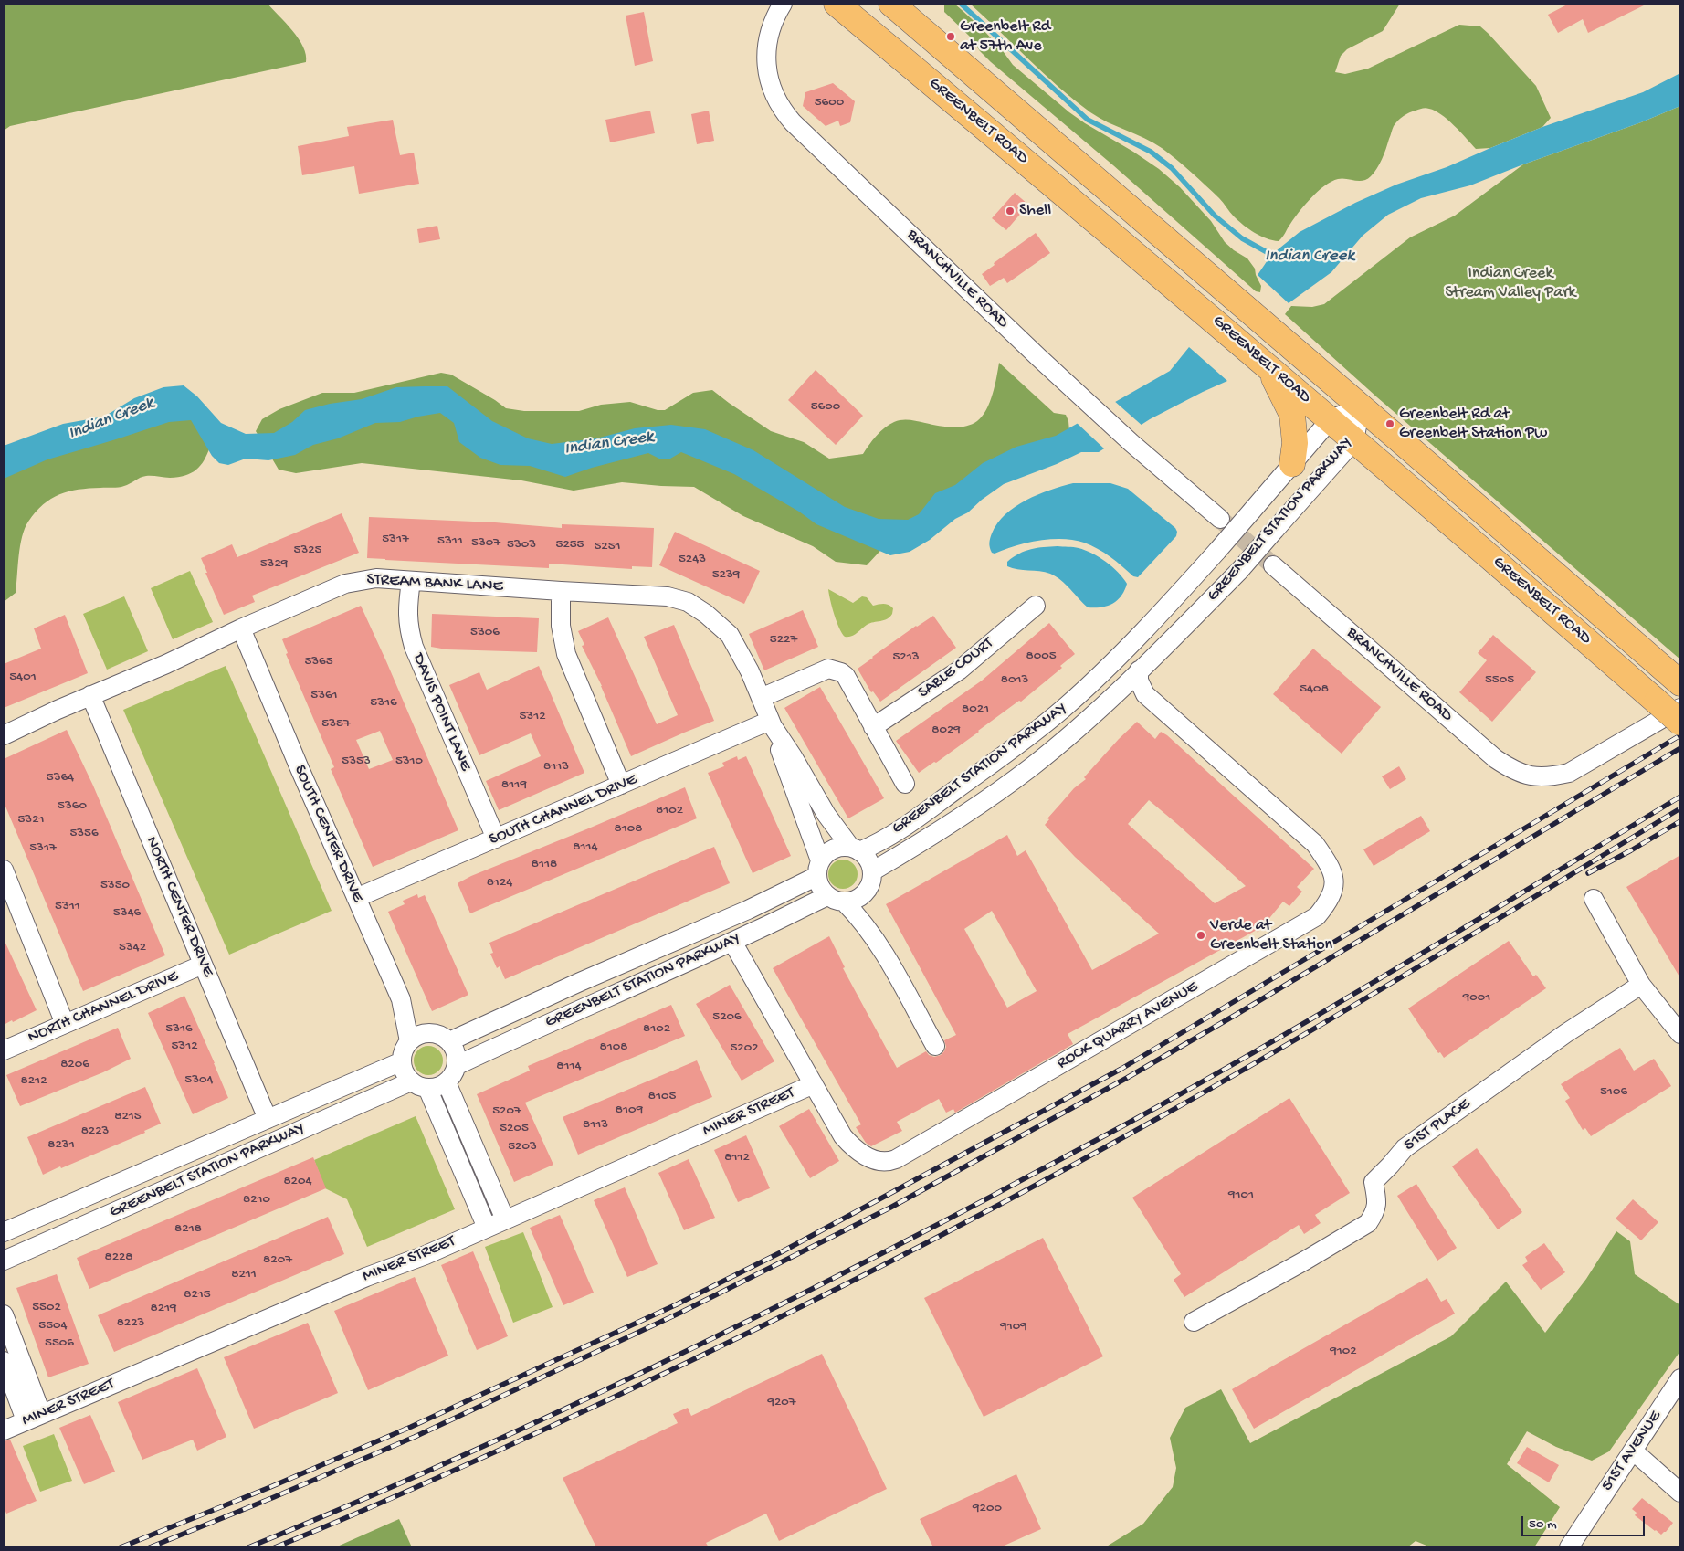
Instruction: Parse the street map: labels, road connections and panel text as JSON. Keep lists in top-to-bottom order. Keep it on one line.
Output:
{"streets":{"main road":["GREENBELT ROAD"],"street":["BRANCHVILLE ROAD","GREENBELT STATION PARKWAY","STREAM BANK LANE","SABLE COURT","DAVIS POINT LANE","SOUTH CHANNEL DRIVE","SOUTH CENTER DRIVE","NORTH CENTER DRIVE","NORTH CHANNEL DRIVE","ROCK QUARRY AVENUE","MINER STREET","51ST PLACE","51ST AVENUE"]},"crossings":[["GREENBELT ROAD","GREENBELT STATION PARKWAY"],["GREENBELT STATION PARKWAY","STREAM BANK LANE"],["GREENBELT STATION PARKWAY","SOUTH CENTER DRIVE"],["GREENBELT STATION PARKWAY","NORTH CENTER DRIVE"],["GREENBELT STATION PARKWAY","ROCK QUARRY AVENUE"],["STREAM BANK LANE","DAVIS POINT LANE"],["STREAM BANK LANE","SOUTH CHANNEL DRIVE"],["STREAM BANK LANE","SOUTH CENTER DRIVE"],["STREAM BANK LANE","NORTH CENTER DRIVE"],["DAVIS POINT LANE","SOUTH CHANNEL DRIVE"],["SOUTH CHANNEL DRIVE","SOUTH CENTER DRIVE"],["NORTH CENTER DRIVE","NORTH CHANNEL DRIVE"],["ROCK QUARRY AVENUE","MINER STREET"]],"water":["Indian Creek"],"parks":["Indian Creek Stream Valley Park"],"places":["Greenbelt Rd at 57th Ave","Shell","Greenbelt Rd at Greenbelt Station Pw","Verde at Greenbelt Station"],"house_numbers":["5600","5600","5317","5311","5307","5303","5255","5251","5325","5243","5329","5239","5306","5227","8005","5213","5365","5401","8013","5505","5408","5361","5316","8021","5312","5357","8029","5353","5310","8113","5364","8119","5360","8102","5321","8108","5356","8114","5317","8118","8124","5350","5311","5346","5342","9001","5206","5316","8102","5312","8108","5202","8206","8114","5304","8212","5106","8105","8109","5207","8215","8113","5205","8223","8231","5203","8112","8204","9101","8210","8218","8228","8207","8211","8215","5502","8219","8223","5504","9109","5506","9102","9207","9200"],"scale_bar":"50 m"}
